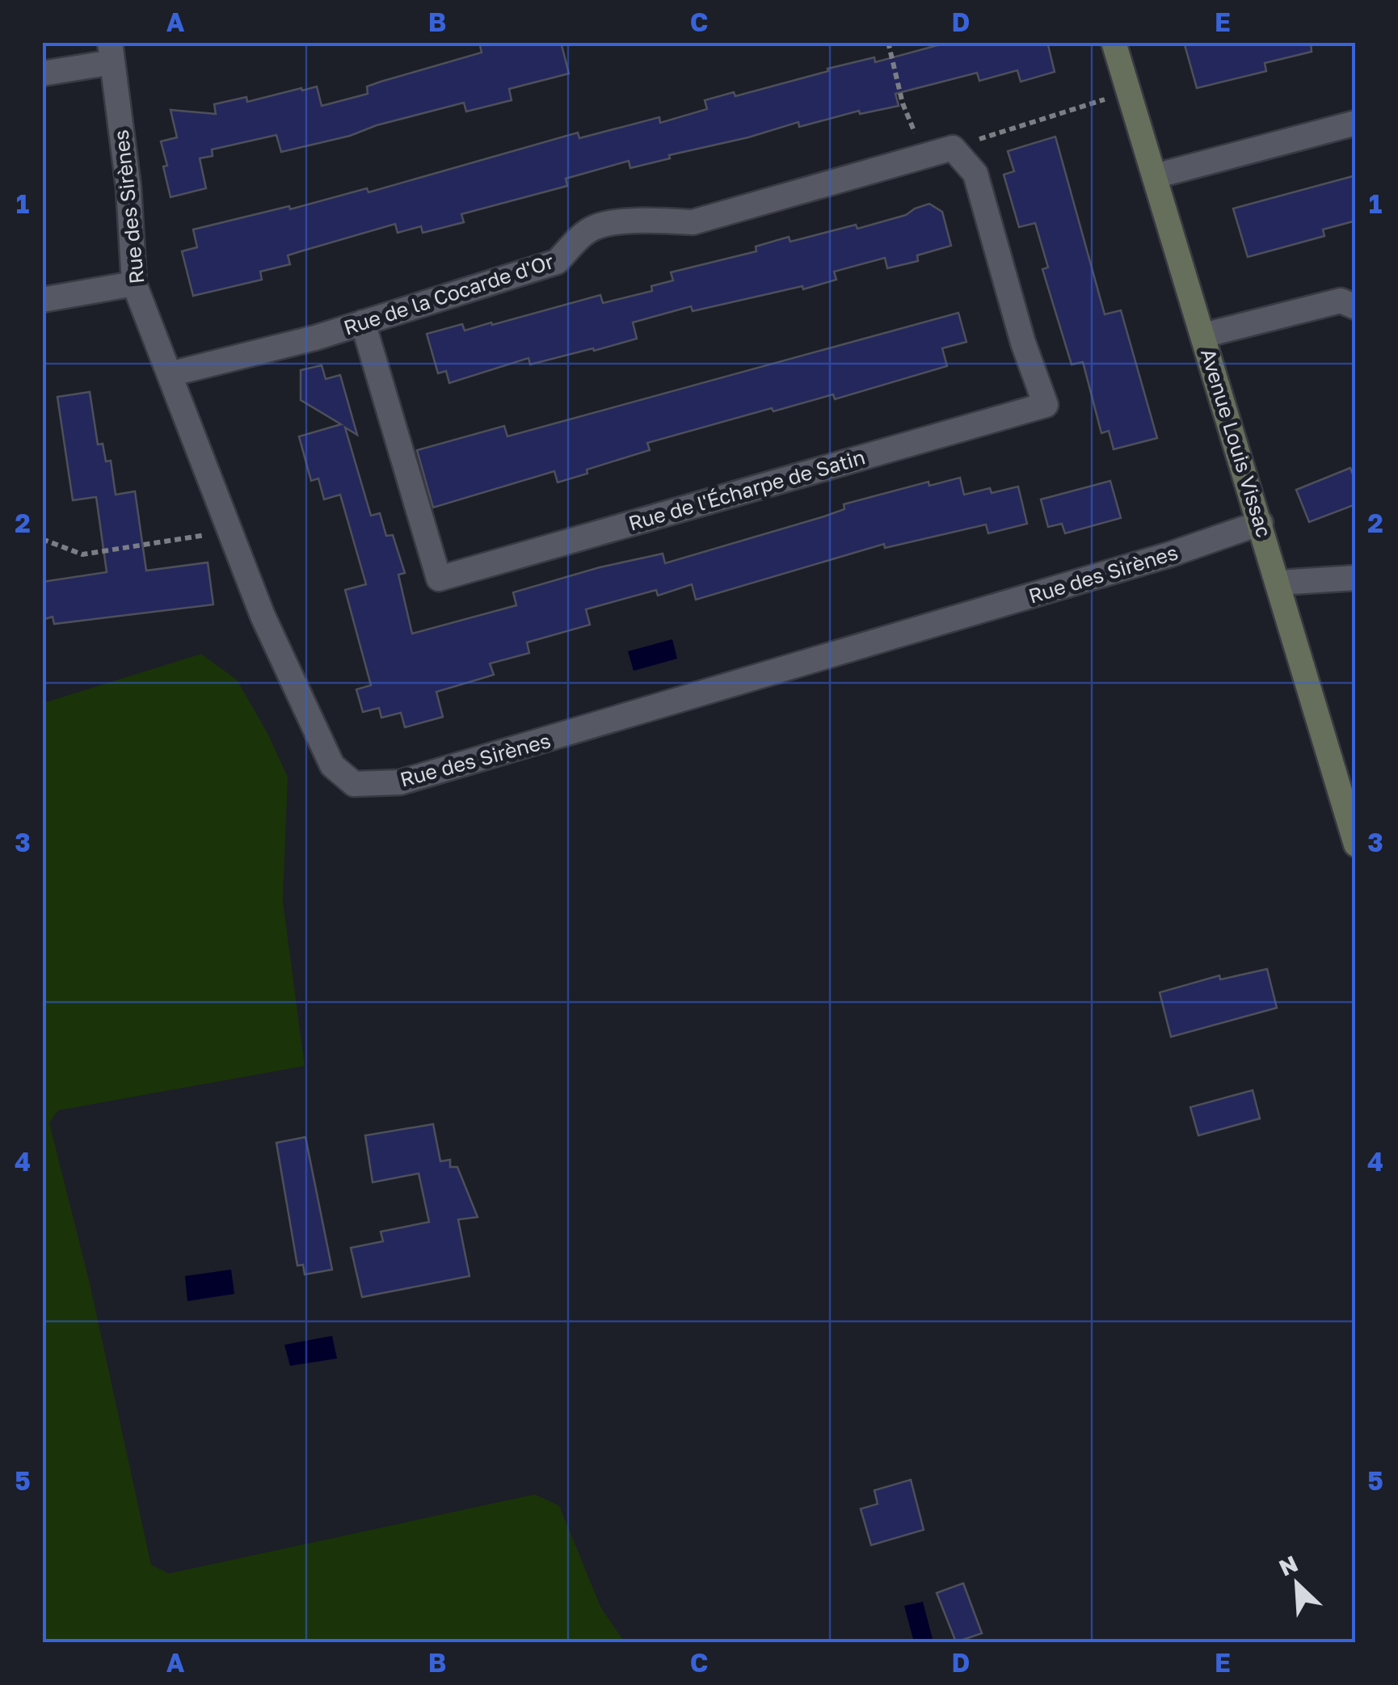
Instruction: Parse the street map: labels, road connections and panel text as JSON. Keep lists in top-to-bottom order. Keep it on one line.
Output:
{"streets":{"main road":["Avenue Louis Vissac"],"street":["Rue des Sirènes","Rue de la Cocarde d'Or","Rue de l'Écharpe de Satin"]},"crossings":[["Rue des Sirènes","Rue de la Cocarde d'Or"],["Rue des Sirènes","Avenue Louis Vissac"],["Rue de la Cocarde d'Or","Rue de l'Écharpe de Satin"]],"north":"top left","grid":{"columns":["A","B","C","D","E"],"rows":["1","2","3","4","5"]}}
